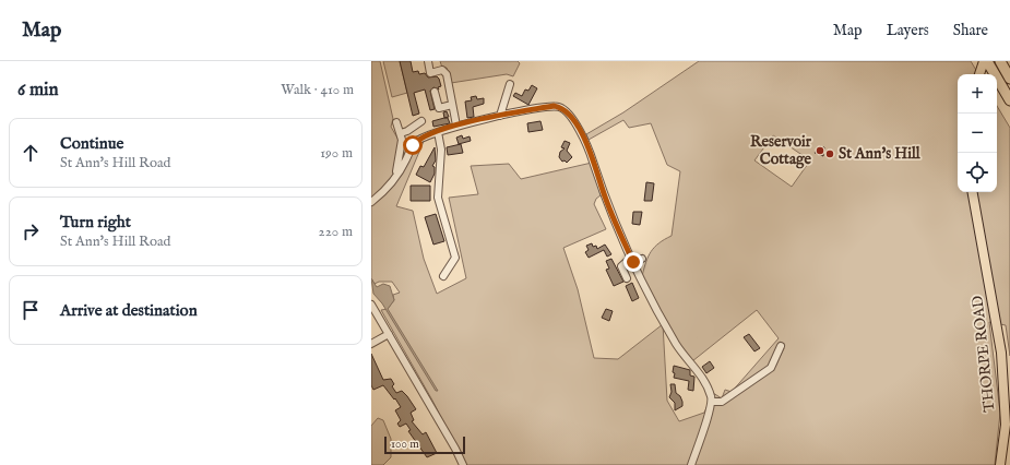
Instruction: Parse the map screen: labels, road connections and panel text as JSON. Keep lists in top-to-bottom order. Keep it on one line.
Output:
{"streets":{"main road":["THORPE ROAD"]},"places":["Reservoir Cottage","St Ann's Hill"],"scale_bar":"100 m","page":{"header":"Map","nav":["Map","Layers","Share"],"heading":["6 min","Walk · 410 m"],"map_buttons":["+","−"],"list":[["Continue","St Ann's Hill Road","190 m"],["Turn right","St Ann's Hill Road","220 m"],"Arrive at destination"],"scale":"100 m"}}
